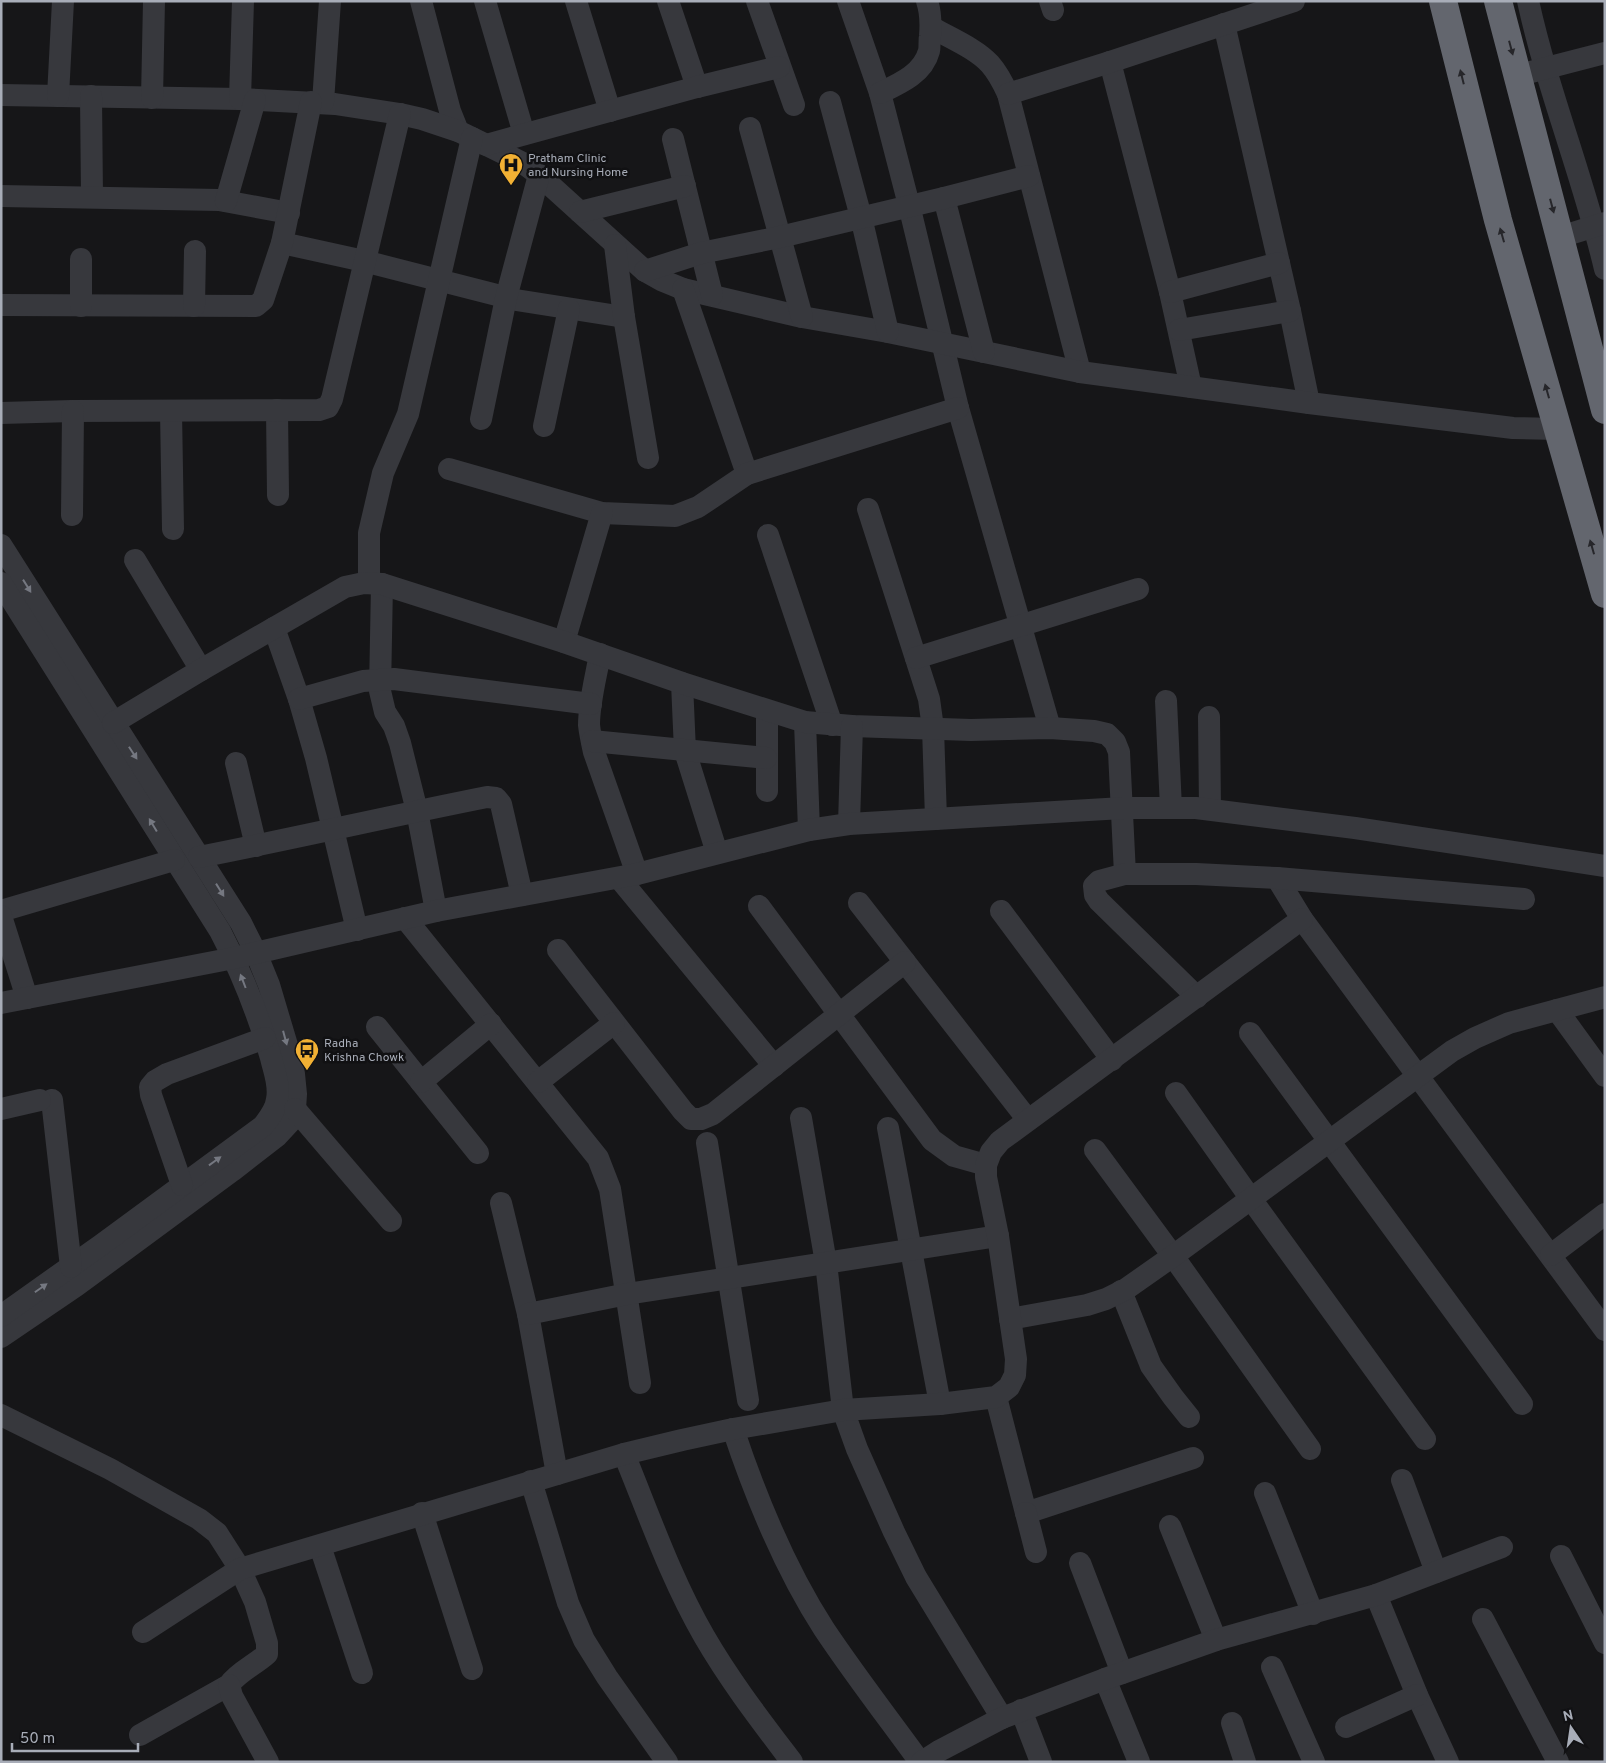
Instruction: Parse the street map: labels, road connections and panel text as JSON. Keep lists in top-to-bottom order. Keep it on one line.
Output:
{"places":{"hospital":["Pratham Clinic and Nursing Home"],"bus stop":["Radha Krishna Chowk"]},"scale_bar":"50 m","north":"top"}
